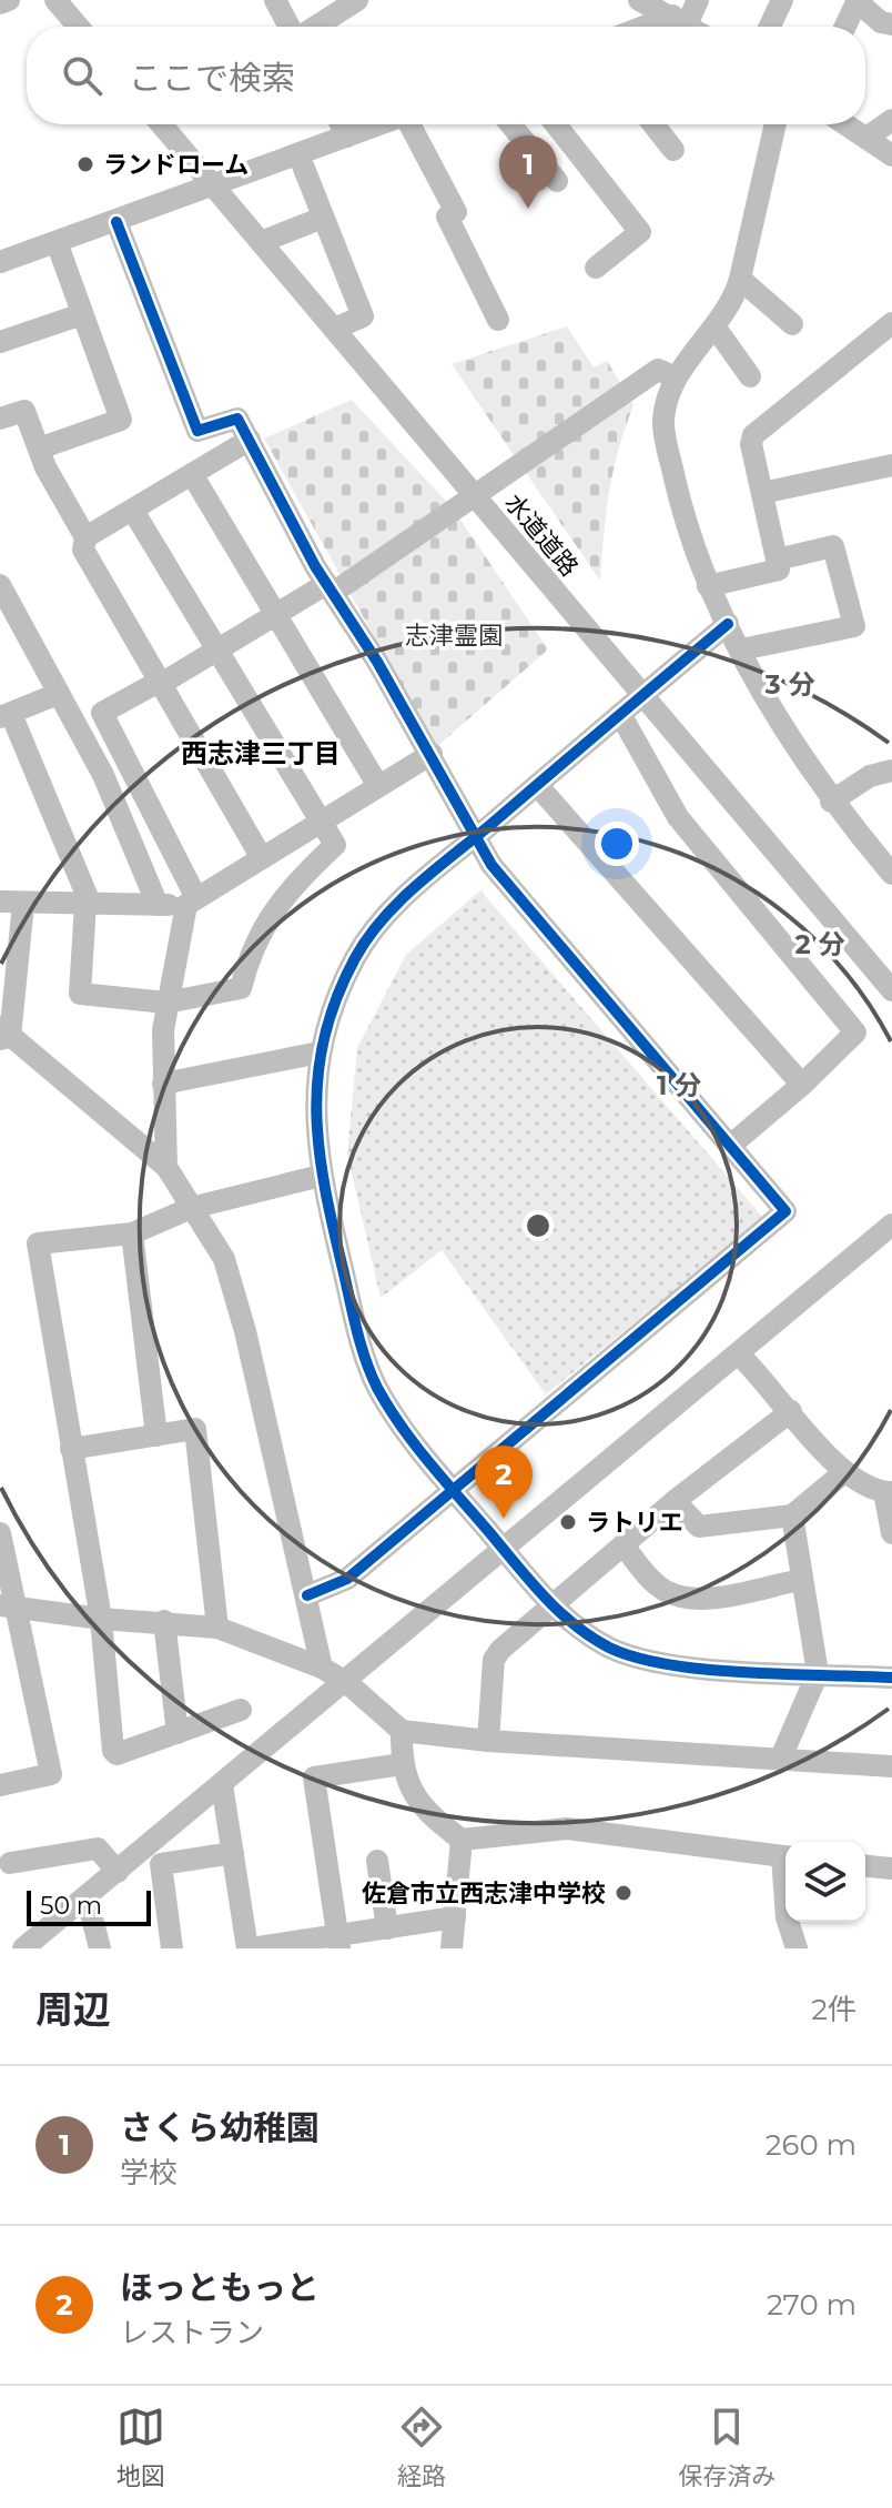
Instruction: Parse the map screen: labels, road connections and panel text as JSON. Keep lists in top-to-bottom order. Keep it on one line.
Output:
{"streets":{"street":["水道道路"]},"districts":["西志津三丁目"],"parks":["志津霊園"],"places":["ランドローム","ラトリエ","佐倉市立西志津中学校"],"scale_bar":"50 m","page":{"search":"ここで検索","pins":["1","2"],"scale":"50 m","heading":["周辺","2件"],"list":[{"mark":"1","name":"さくら幼稚園","note":"学校","value":"260 m"},{"mark":"2","name":"ほっともっと","note":"レストラン","value":"270 m"}],"nav":["地図","経路","保存済み"]},"rings":["3 分","2 分","1 分"]}
